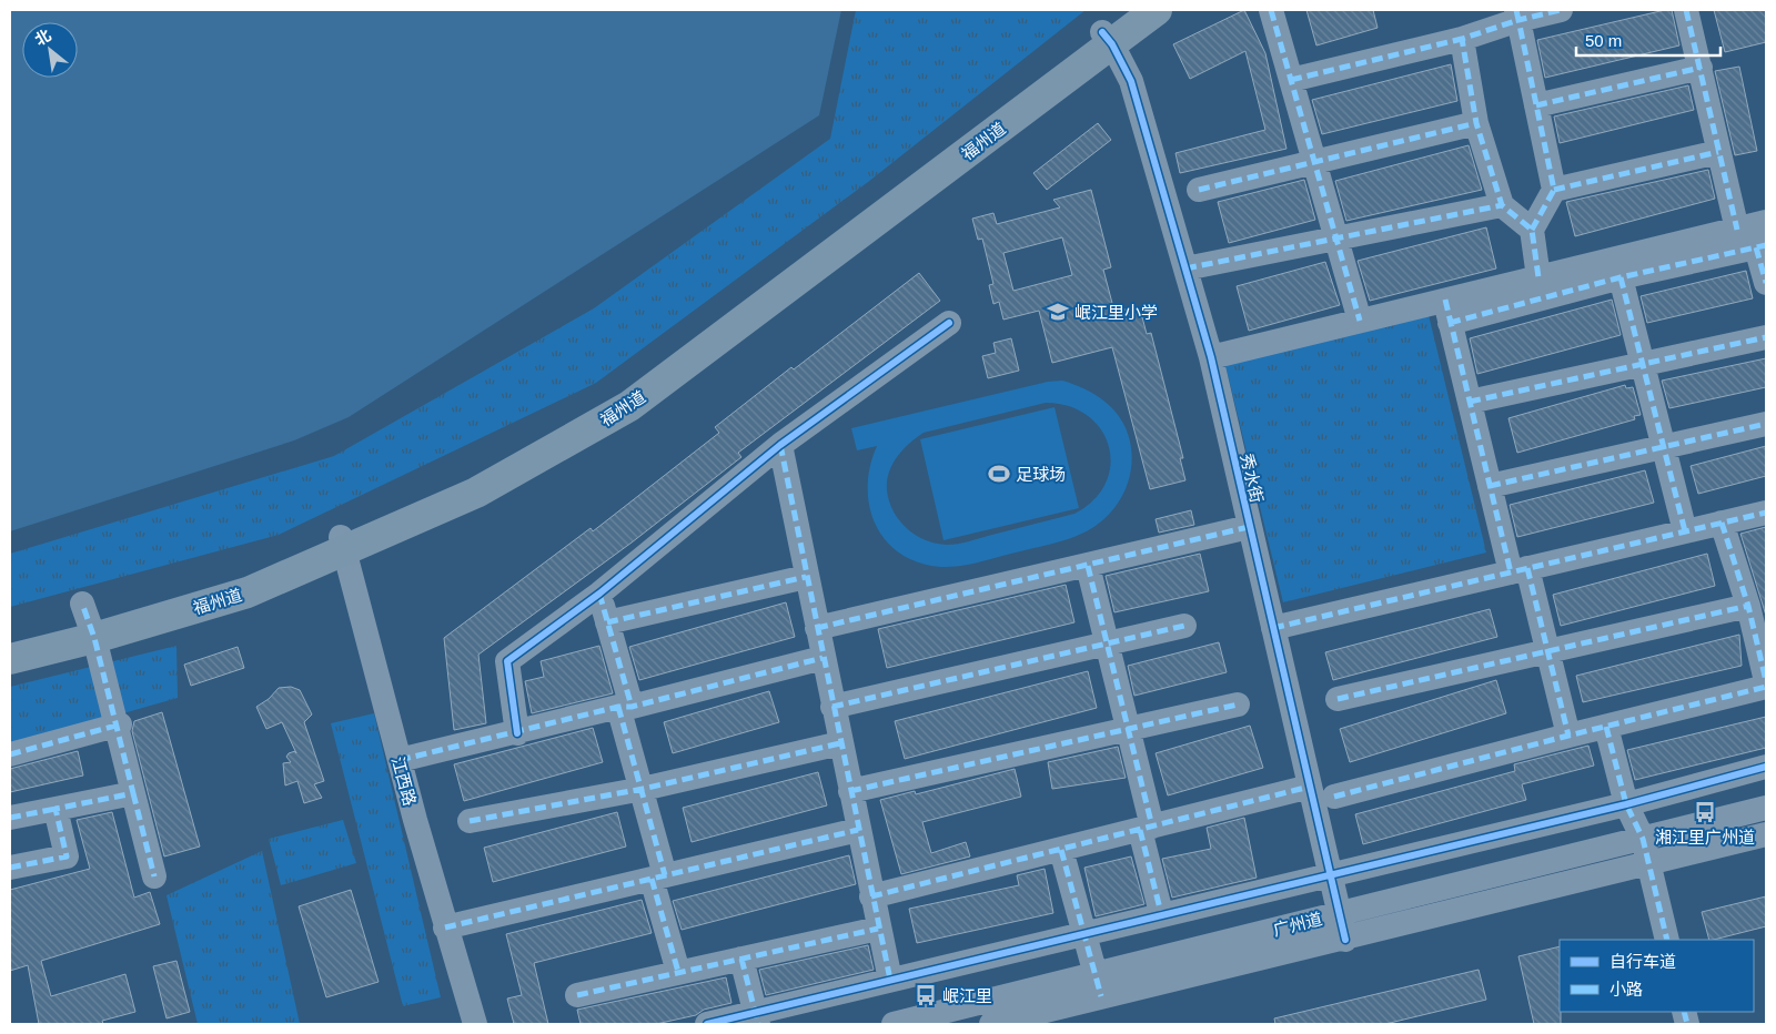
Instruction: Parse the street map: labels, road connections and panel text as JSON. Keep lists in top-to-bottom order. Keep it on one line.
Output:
{"streets":{"main road":["福州道"],"street":["秀水街","江西路","广州道"]},"crossings":[["福州道","秀水街"],["福州道","江西路"],["秀水街","广州道"]],"places":{"school or university":["岷江里小学"],"sports":["足球场"],"bus stop":["湘江里广州道","岷江里"]},"legend":["自行车道","小路"],"scale_bar":"50 m","north":"top left"}
